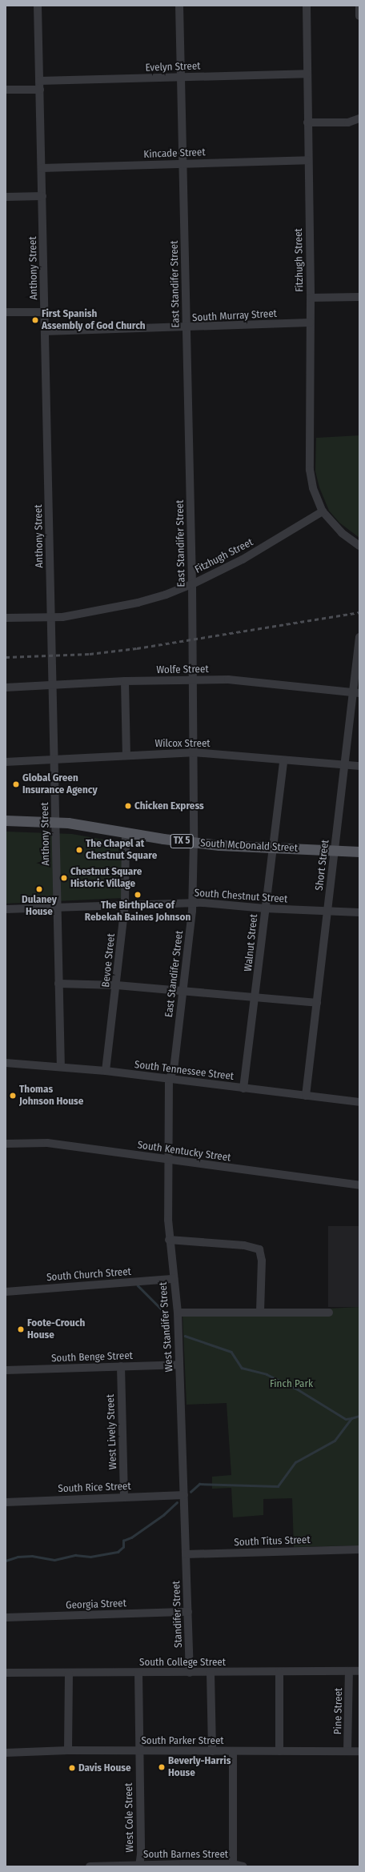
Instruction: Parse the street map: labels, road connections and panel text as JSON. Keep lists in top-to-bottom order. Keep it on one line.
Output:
{"streets":{"main road":["TX 5","South McDonald Street"],"street":["Evelyn Street","Kincade Street","Fitzhugh Street","Anthony Street","East Standifer Street","South Murray Street","Wolfe Street","Wilcox Street","Short Street","South Chestnut Street","Walnut Street","Bevoe Street","South Tennessee Street","South Kentucky Street","South Church Street","West Standifer Street","South Benge Street","West Lively Street","South Rice Street","South Titus Street","Georgia Street","Standifer Street","South College Street","Pine Street","South Parker Street","West Cole Street","South Barnes Street"]},"crossings":[["Evelyn Street","Fitzhugh Street"],["Evelyn Street","Anthony Street"],["Evelyn Street","East Standifer Street"],["Kincade Street","Fitzhugh Street"],["Kincade Street","Anthony Street"],["Kincade Street","East Standifer Street"],["Fitzhugh Street","Anthony Street"],["Fitzhugh Street","East Standifer Street"],["Fitzhugh Street","South Murray Street"],["Anthony Street","South Murray Street"],["Anthony Street","Wolfe Street"],["Anthony Street","Wilcox Street"],["Anthony Street","South McDonald Street"],["Anthony Street","South Chestnut Street"],["Anthony Street","South Tennessee Street"],["East Standifer Street","South Murray Street"],["East Standifer Street","Wolfe Street"],["East Standifer Street","Wilcox Street"],["East Standifer Street","South McDonald Street"],["East Standifer Street","South Chestnut Street"],["East Standifer Street","South Tennessee Street"],["East Standifer Street","West Standifer Street"],["Wolfe Street","Short Street"],["Wilcox Street","Short Street"],["Wilcox Street","Walnut Street"],["South McDonald Street","Short Street"],["South McDonald Street","Walnut Street"],["South McDonald Street","Bevoe Street"],["Short Street","South Chestnut Street"],["Short Street","South Tennessee Street"],["South Chestnut Street","Walnut Street"],["South Chestnut Street","Bevoe Street"],["Walnut Street","South Tennessee Street"],["Bevoe Street","South Tennessee Street"],["South Tennessee Street","West Standifer Street"],["South Kentucky Street","West Standifer Street"],["South Church Street","West Standifer Street"],["West Standifer Street","South Benge Street"],["West Standifer Street","South Rice Street"],["West Standifer Street","South Titus Street"],["West Standifer Street","Standifer Street"],["South Benge Street","West Lively Street"],["West Lively Street","South Rice Street"],["South Titus Street","Standifer Street"],["Georgia Street","Standifer Street"],["Standifer Street","South College Street"],["South College Street","Pine Street"],["South College Street","West Cole Street"],["Pine Street","South Parker Street"],["South Parker Street","West Cole Street"],["West Cole Street","South Barnes Street"]],"parks":["Finch Park"],"places":["First Spanish Assembly of God Church","Global Green Insurance Agency","Chicken Express","The Chapel at Chestnut Square","Chestnut Square Historic Village","Dulaney House","The Birthplace of Rebekah Baines Johnson","Thomas Johnson House","Foote-Crouch House","Beverly-Harris House","Davis House"]}
